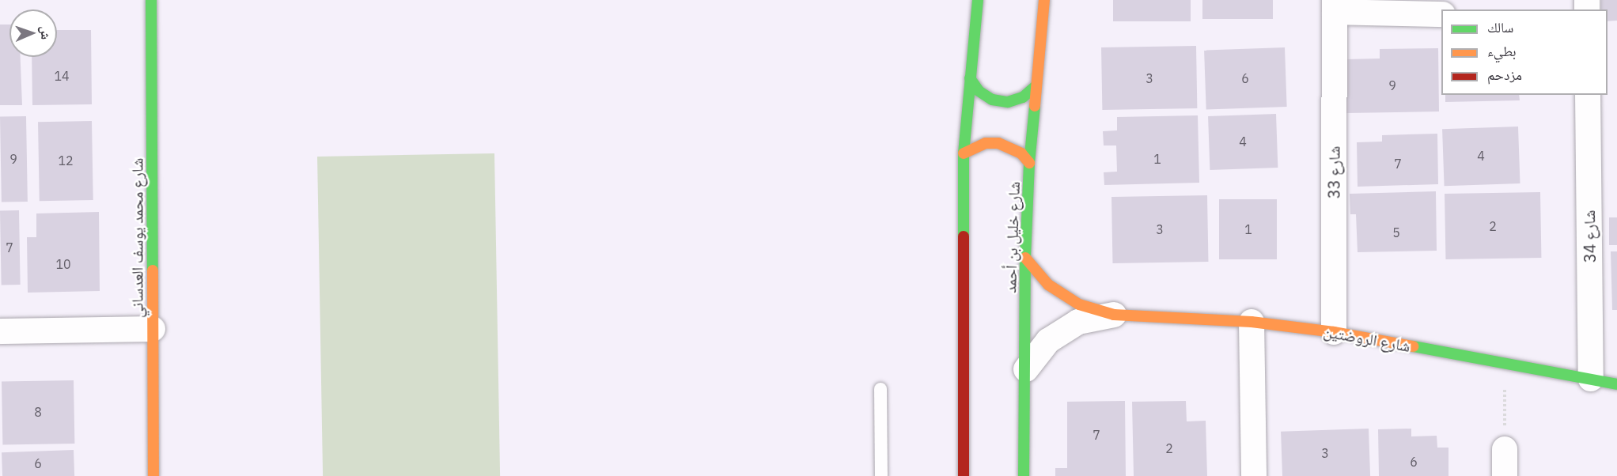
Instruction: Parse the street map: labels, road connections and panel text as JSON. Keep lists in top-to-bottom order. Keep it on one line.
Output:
{"streets":{"street":["شارع 33","شارع 34","شارع خليل بن أحمد","شارع محمد يوسف العدساني","شارع الروضتين"]},"crossings":[["شارع 33","شارع الروضتين"],["شارع 34","شارع الروضتين"],["شارع خليل بن أحمد","شارع الروضتين"]],"house_numbers":["14","3","6","9","4","4","9","1","12","7","2","3","1","5","7","10","8","7","2","3","6","6"],"legend":["سالك","بطيء","مزدحم"],"north":"right"}
